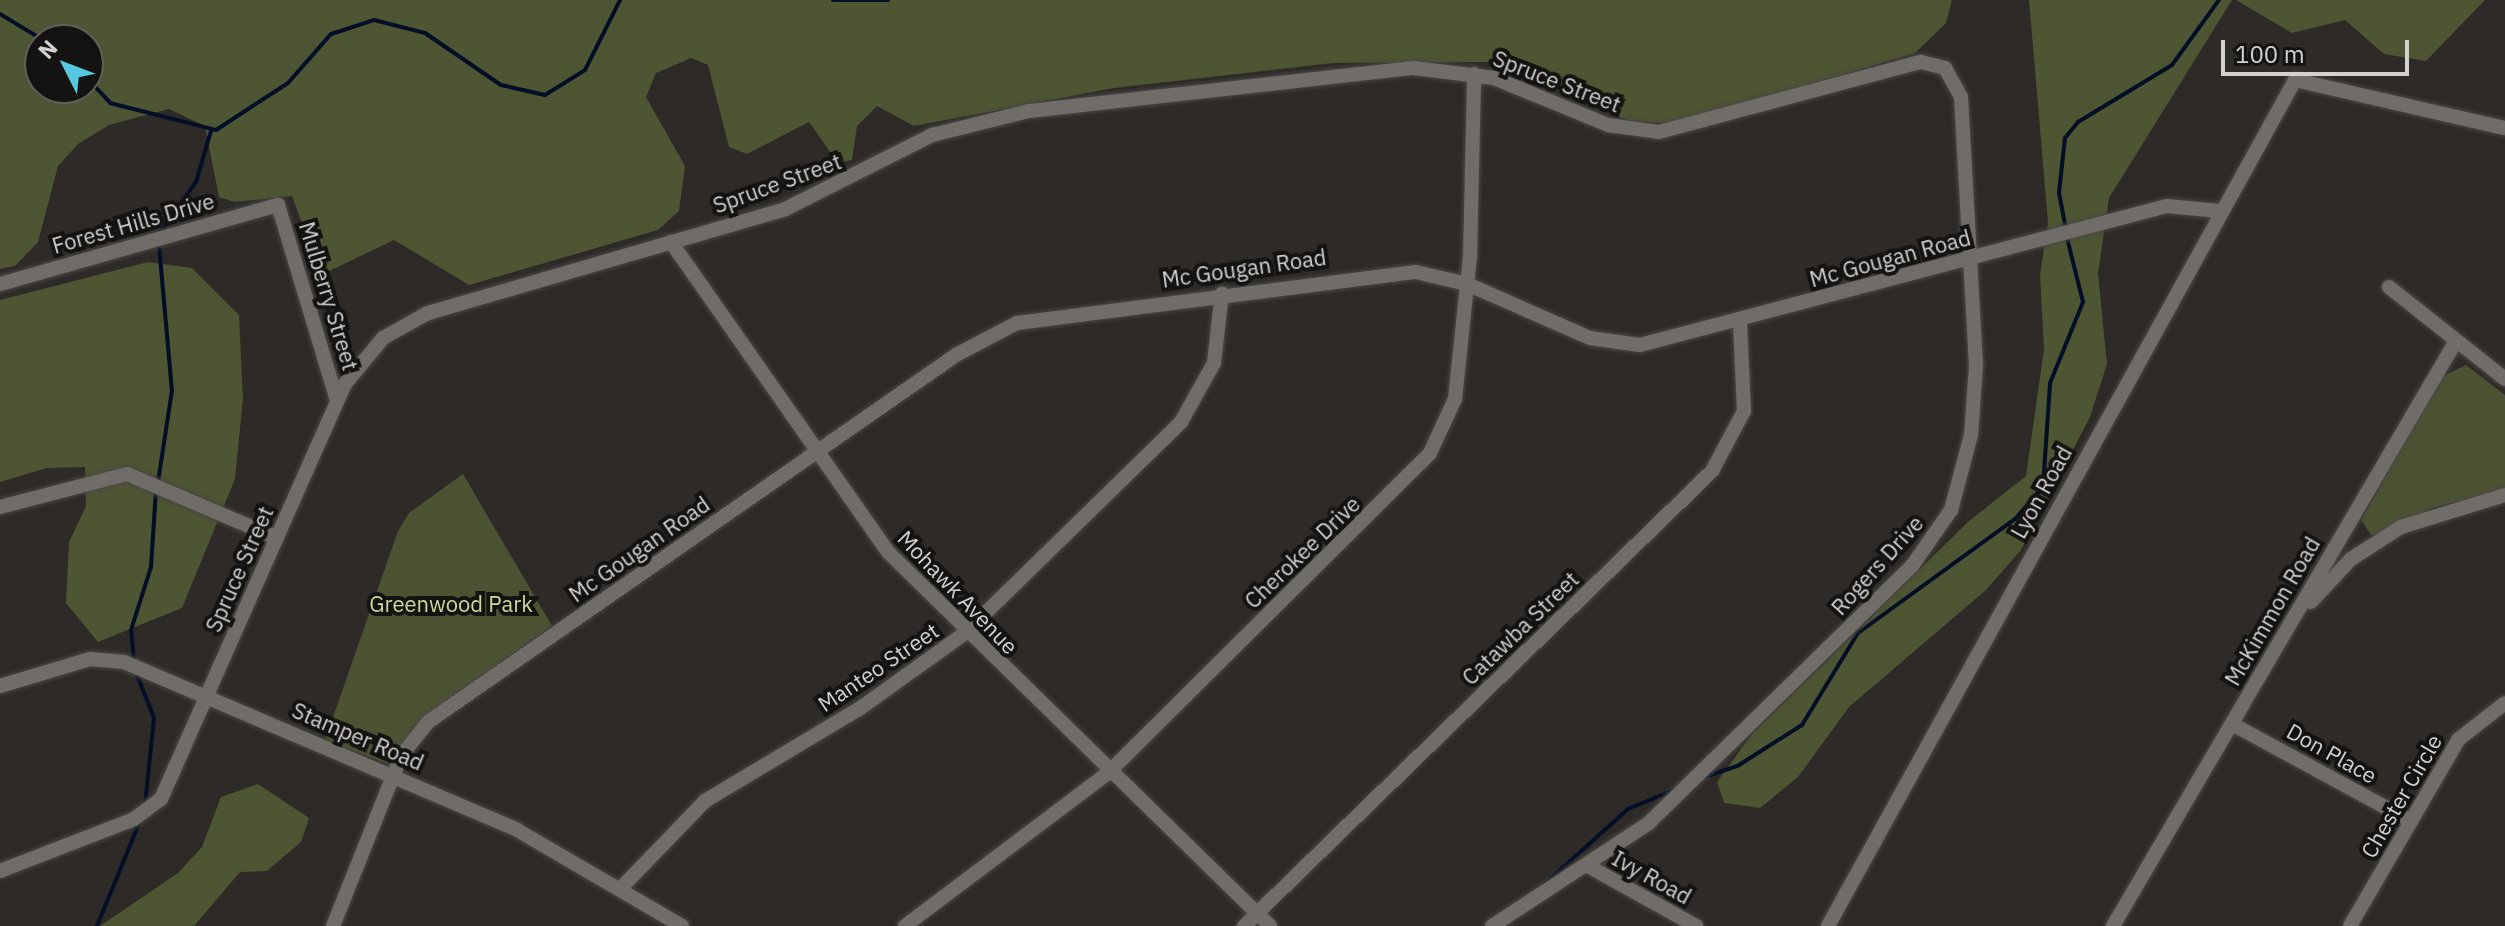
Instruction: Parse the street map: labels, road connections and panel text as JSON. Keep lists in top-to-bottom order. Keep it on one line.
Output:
{"streets":{"street":["Spruce Street","Forest Hills Drive","Mc Gougan Road","Mulberry Street","Lyon Road","Cherokee Drive","Rogers Drive","Mohawk Avenue","McKimmon Road","Catawba Street","Manteo Street","Stamper Road","Don Place","Chester Circle","Ivy Road"]},"crossings":[["Spruce Street","Mulberry Street"],["Spruce Street","Cherokee Drive"],["Spruce Street","Rogers Drive"],["Spruce Street","Mohawk Avenue"],["Spruce Street","Stamper Road"],["Forest Hills Drive","Mulberry Street"],["Mc Gougan Road","Lyon Road"],["Mc Gougan Road","Cherokee Drive"],["Mc Gougan Road","Rogers Drive"],["Mc Gougan Road","Mohawk Avenue"],["Mc Gougan Road","Catawba Street"],["Mc Gougan Road","Manteo Street"],["Mc Gougan Road","Stamper Road"],["Cherokee Drive","Mohawk Avenue"],["Rogers Drive","Ivy Road"],["Mohawk Avenue","Catawba Street"],["Mohawk Avenue","Manteo Street"],["McKimmon Road","Don Place"],["Manteo Street","Stamper Road"],["Don Place","Chester Circle"]],"parks":["Greenwood Park"],"scale_bar":"100 m","north":"top left"}
